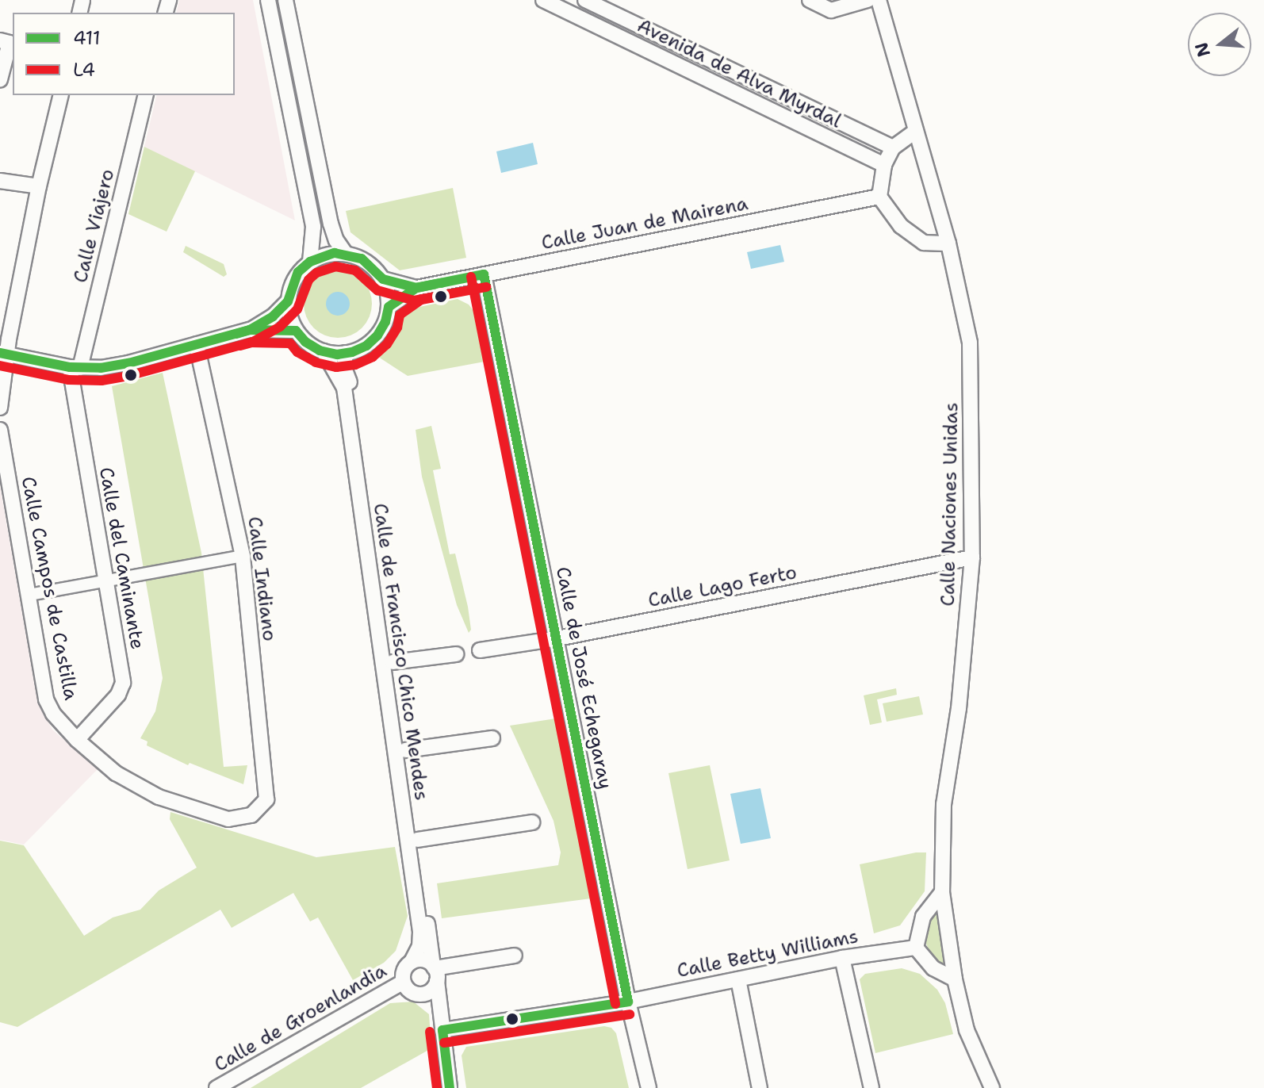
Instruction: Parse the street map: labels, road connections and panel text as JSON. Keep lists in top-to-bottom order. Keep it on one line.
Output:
{"streets":{"street":["Avenida de Alva Myrdal","Calle Juan de Mairena","Calle Viajero","Calle Naciones Unidas","Calle del Caminante","Calle Indiano","Calle Lago Ferto","Calle Campos de Castilla","Calle de Francisco Chico Mendes","Calle de José Echegaray","Calle Betty Williams","Calle de Groenlandia"]},"crossings":[["Calle Juan de Mairena","Calle de Francisco Chico Mendes"],["Calle Juan de Mairena","Calle de José Echegaray"],["Calle Viajero","Calle del Caminante"],["Calle Naciones Unidas","Calle Lago Ferto"],["Calle del Caminante","Calle Campos de Castilla"],["Calle Indiano","Calle Campos de Castilla"],["Calle Lago Ferto","Calle de José Echegaray"],["Calle de Francisco Chico Mendes","Calle Betty Williams"],["Calle de Francisco Chico Mendes","Calle de Groenlandia"],["Calle de José Echegaray","Calle Betty Williams"]],"lines":["transit line 411","transit line L4"],"legend":["411","L4"],"north":"left"}
